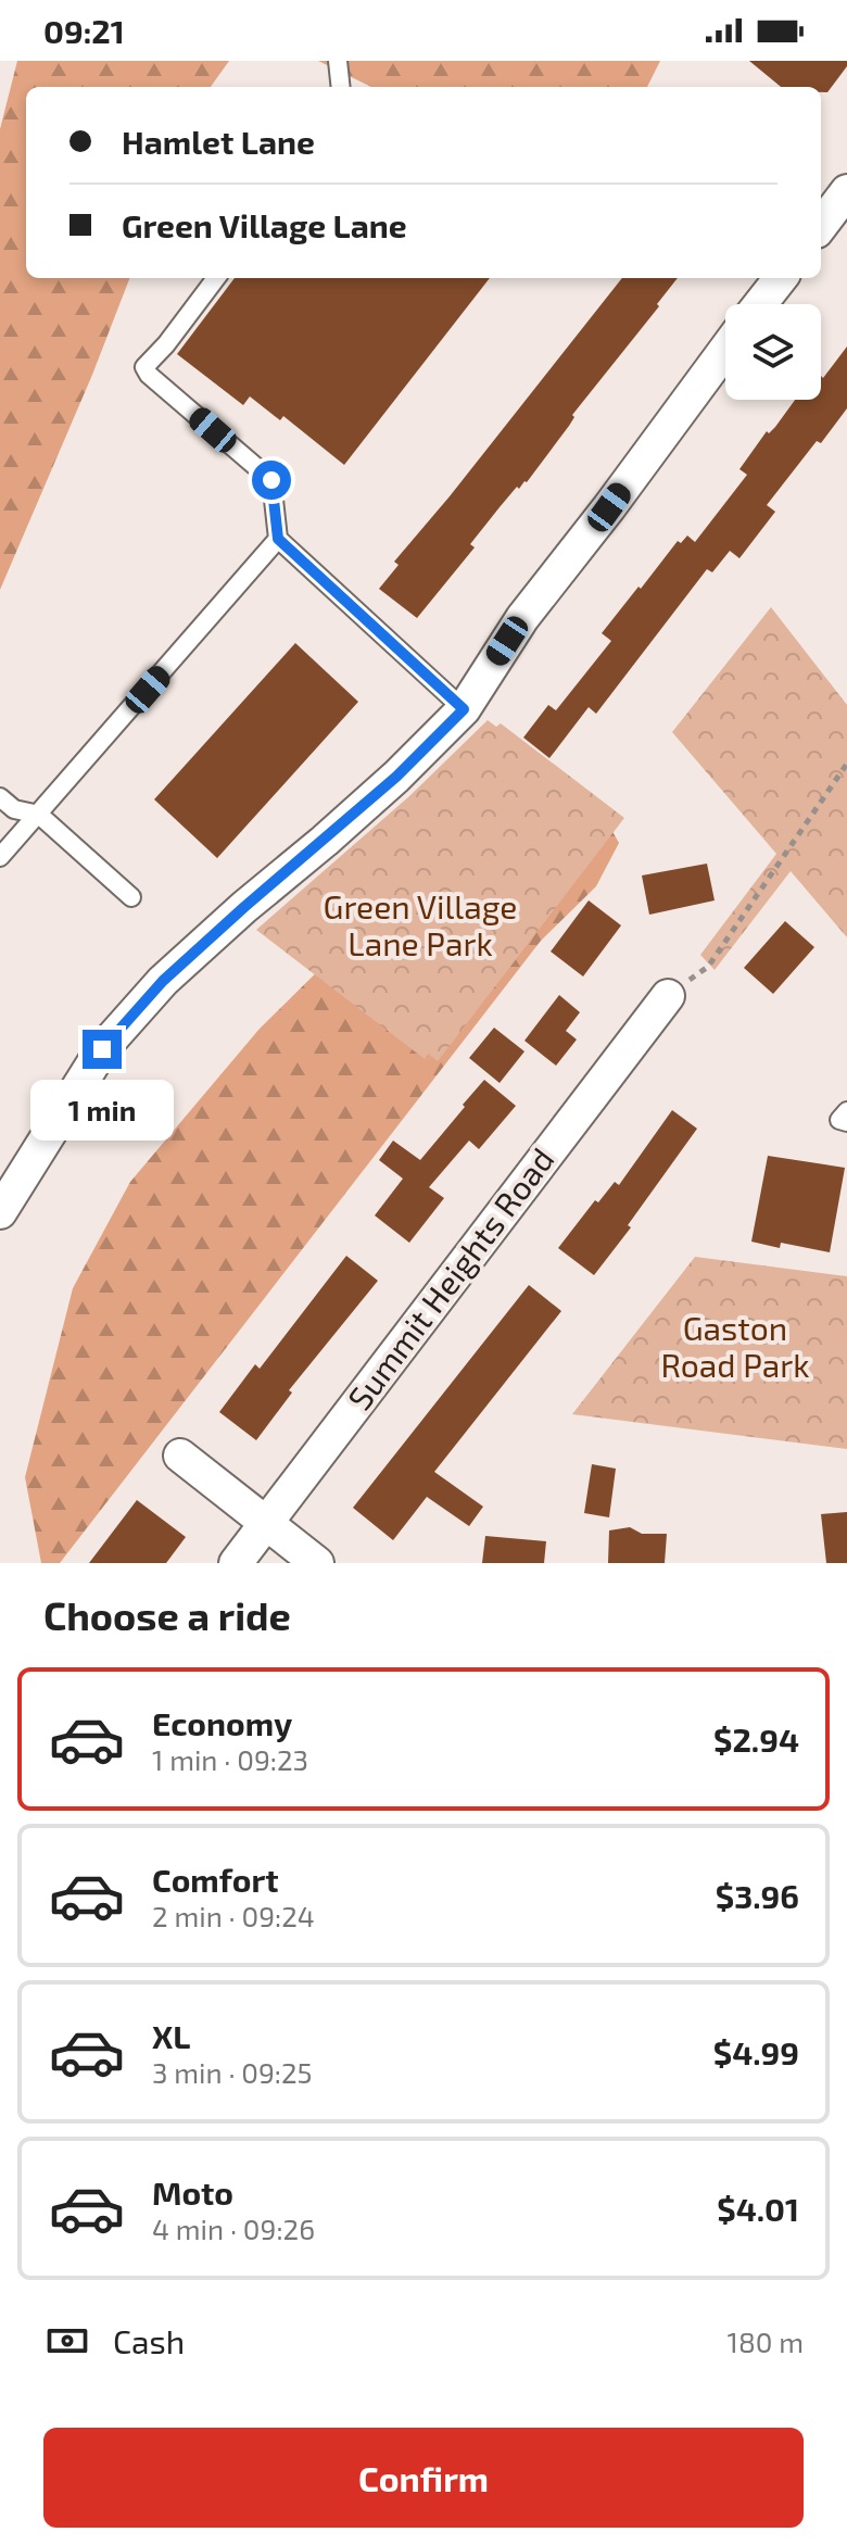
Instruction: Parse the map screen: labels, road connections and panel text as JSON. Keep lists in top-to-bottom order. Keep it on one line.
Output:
{"streets":{"street":["Summit Heights Road"]},"parks":["Green Village Lane Park","Gaston Road Park"],"page":{"status":"09:21","banner":["Hamlet Lane","Green Village Lane"],"bubble":"1 min","heading":"Choose a ride","list":[{"name":"Economy","note":"1 min · 09:23","value":"$2.94"},{"name":"Comfort","note":"2 min · 09:24","value":"$3.96"},{"name":"XL","note":"3 min · 09:25","value":"$4.99"},{"name":"Moto","note":"4 min · 09:26","value":"$4.01"}],"pay":["Cash","180 m"],"buttons":"Confirm"}}
